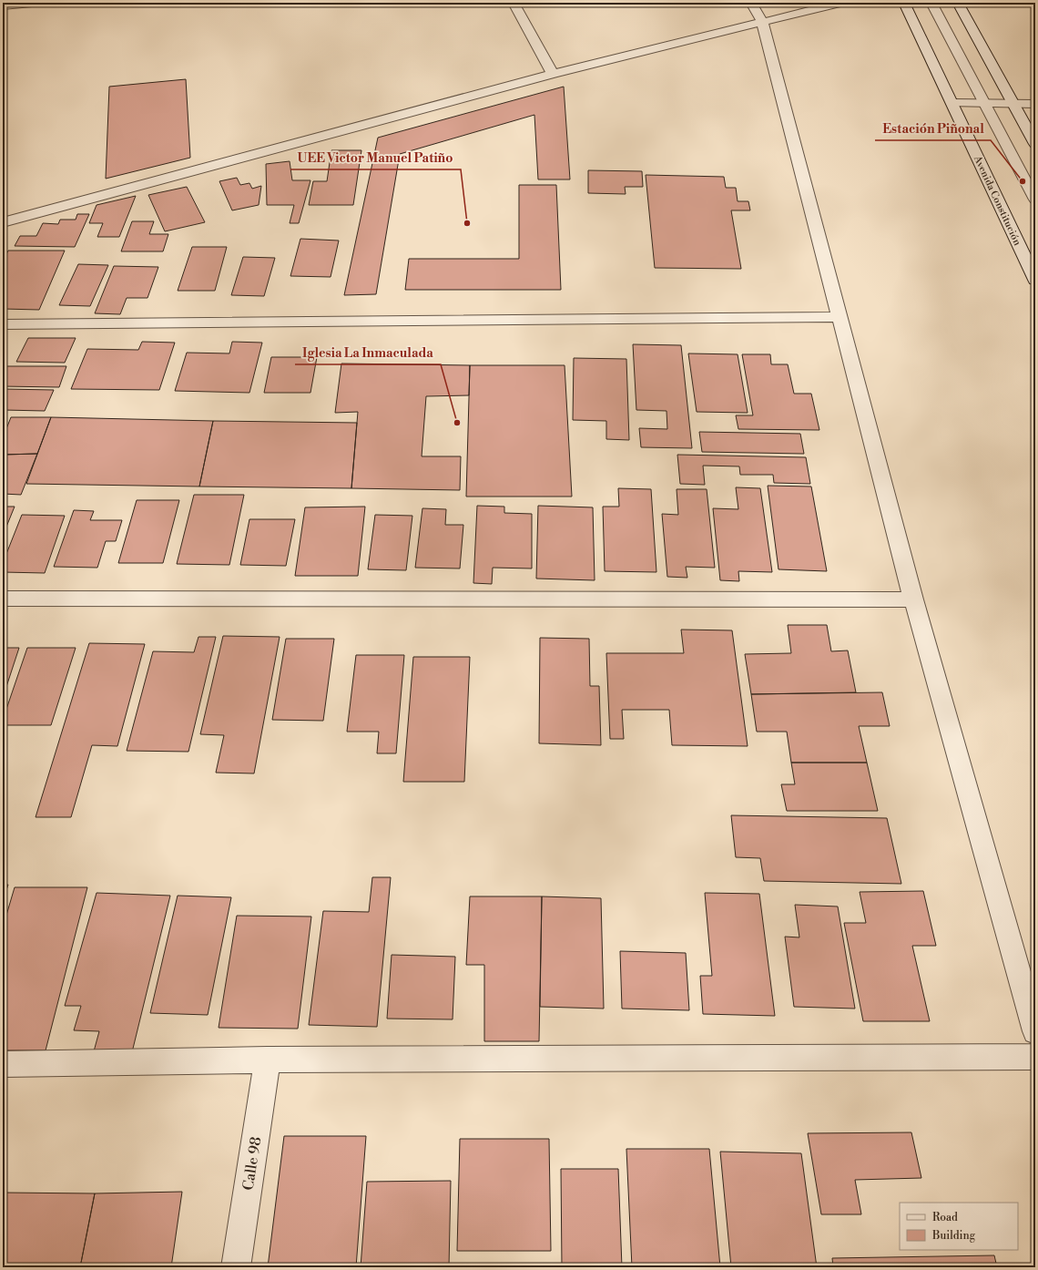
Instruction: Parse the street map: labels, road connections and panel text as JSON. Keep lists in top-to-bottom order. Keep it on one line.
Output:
{"streets":{"street":["Avenida Constitución","Calle 98"]},"places":["Estación Piñonal","UEE Victor Manuel Patiño","Iglesia La Inmaculada"],"legend":["Road","Building"]}
